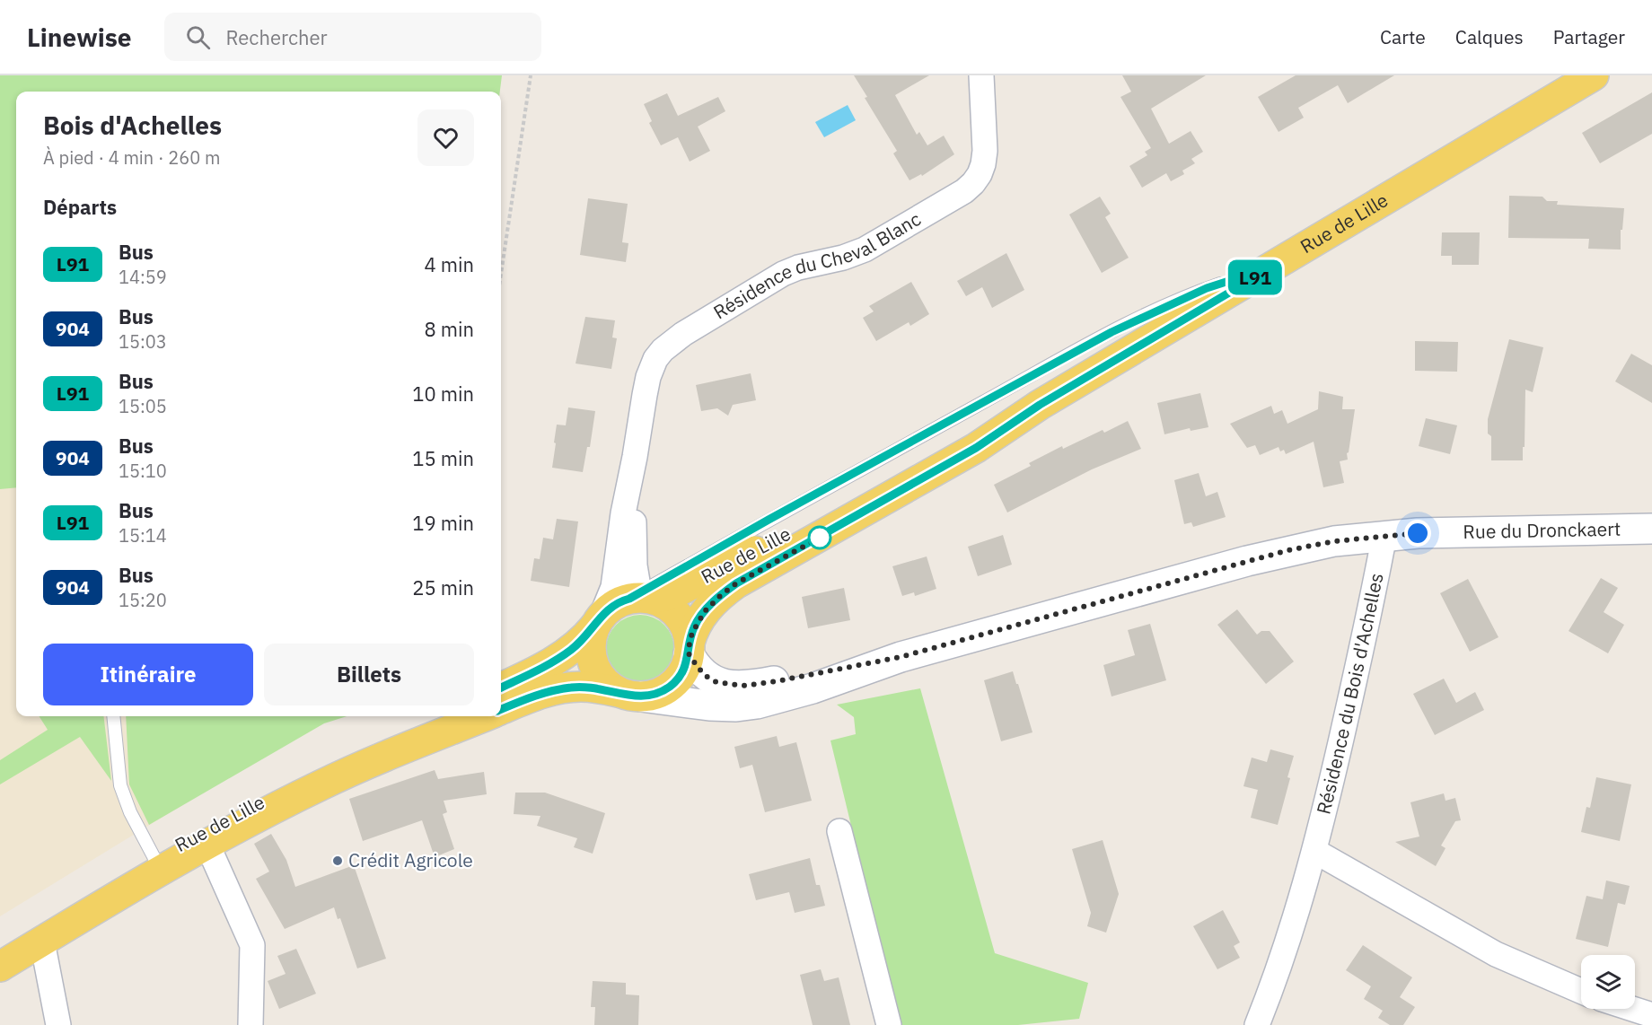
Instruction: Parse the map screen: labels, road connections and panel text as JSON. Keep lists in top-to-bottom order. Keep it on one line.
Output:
{"streets":{"main road":["Rue de Lille","Rue du Dronckaert"],"street":["Résidence du Cheval Blanc","Résidence du Bois d'Achelles"]},"crossings":[["Rue de Lille","Résidence du Cheval Blanc"],["Rue de Lille","Rue du Dronckaert"],["Résidence du Cheval Blanc","Rue du Dronckaert"],["Rue du Dronckaert","Résidence du Bois d'Achelles"]],"places":["Crédit Agricole"],"lines":["bus line L91"],"page":{"header":"Linewise","search":"Rechercher","nav":["Carte","Calques","Partager"],"on_map":"L91","heading":[["Bois d'Achelles","À pied · 4 min · 260 m"],"Départs"],"list":[{"mark":"L91","name":"Bus","note":"14:59","value":"4 min"},{"mark":"904","name":"Bus","note":"15:03","value":"8 min"},{"mark":"L91","name":"Bus","note":"15:05","value":"10 min"},{"mark":"904","name":"Bus","note":"15:10","value":"15 min"},{"mark":"L91","name":"Bus","note":"15:14","value":"19 min"},{"mark":"904","name":"Bus","note":"15:20","value":"25 min"}],"buttons":["Itinéraire","Billets"]}}
